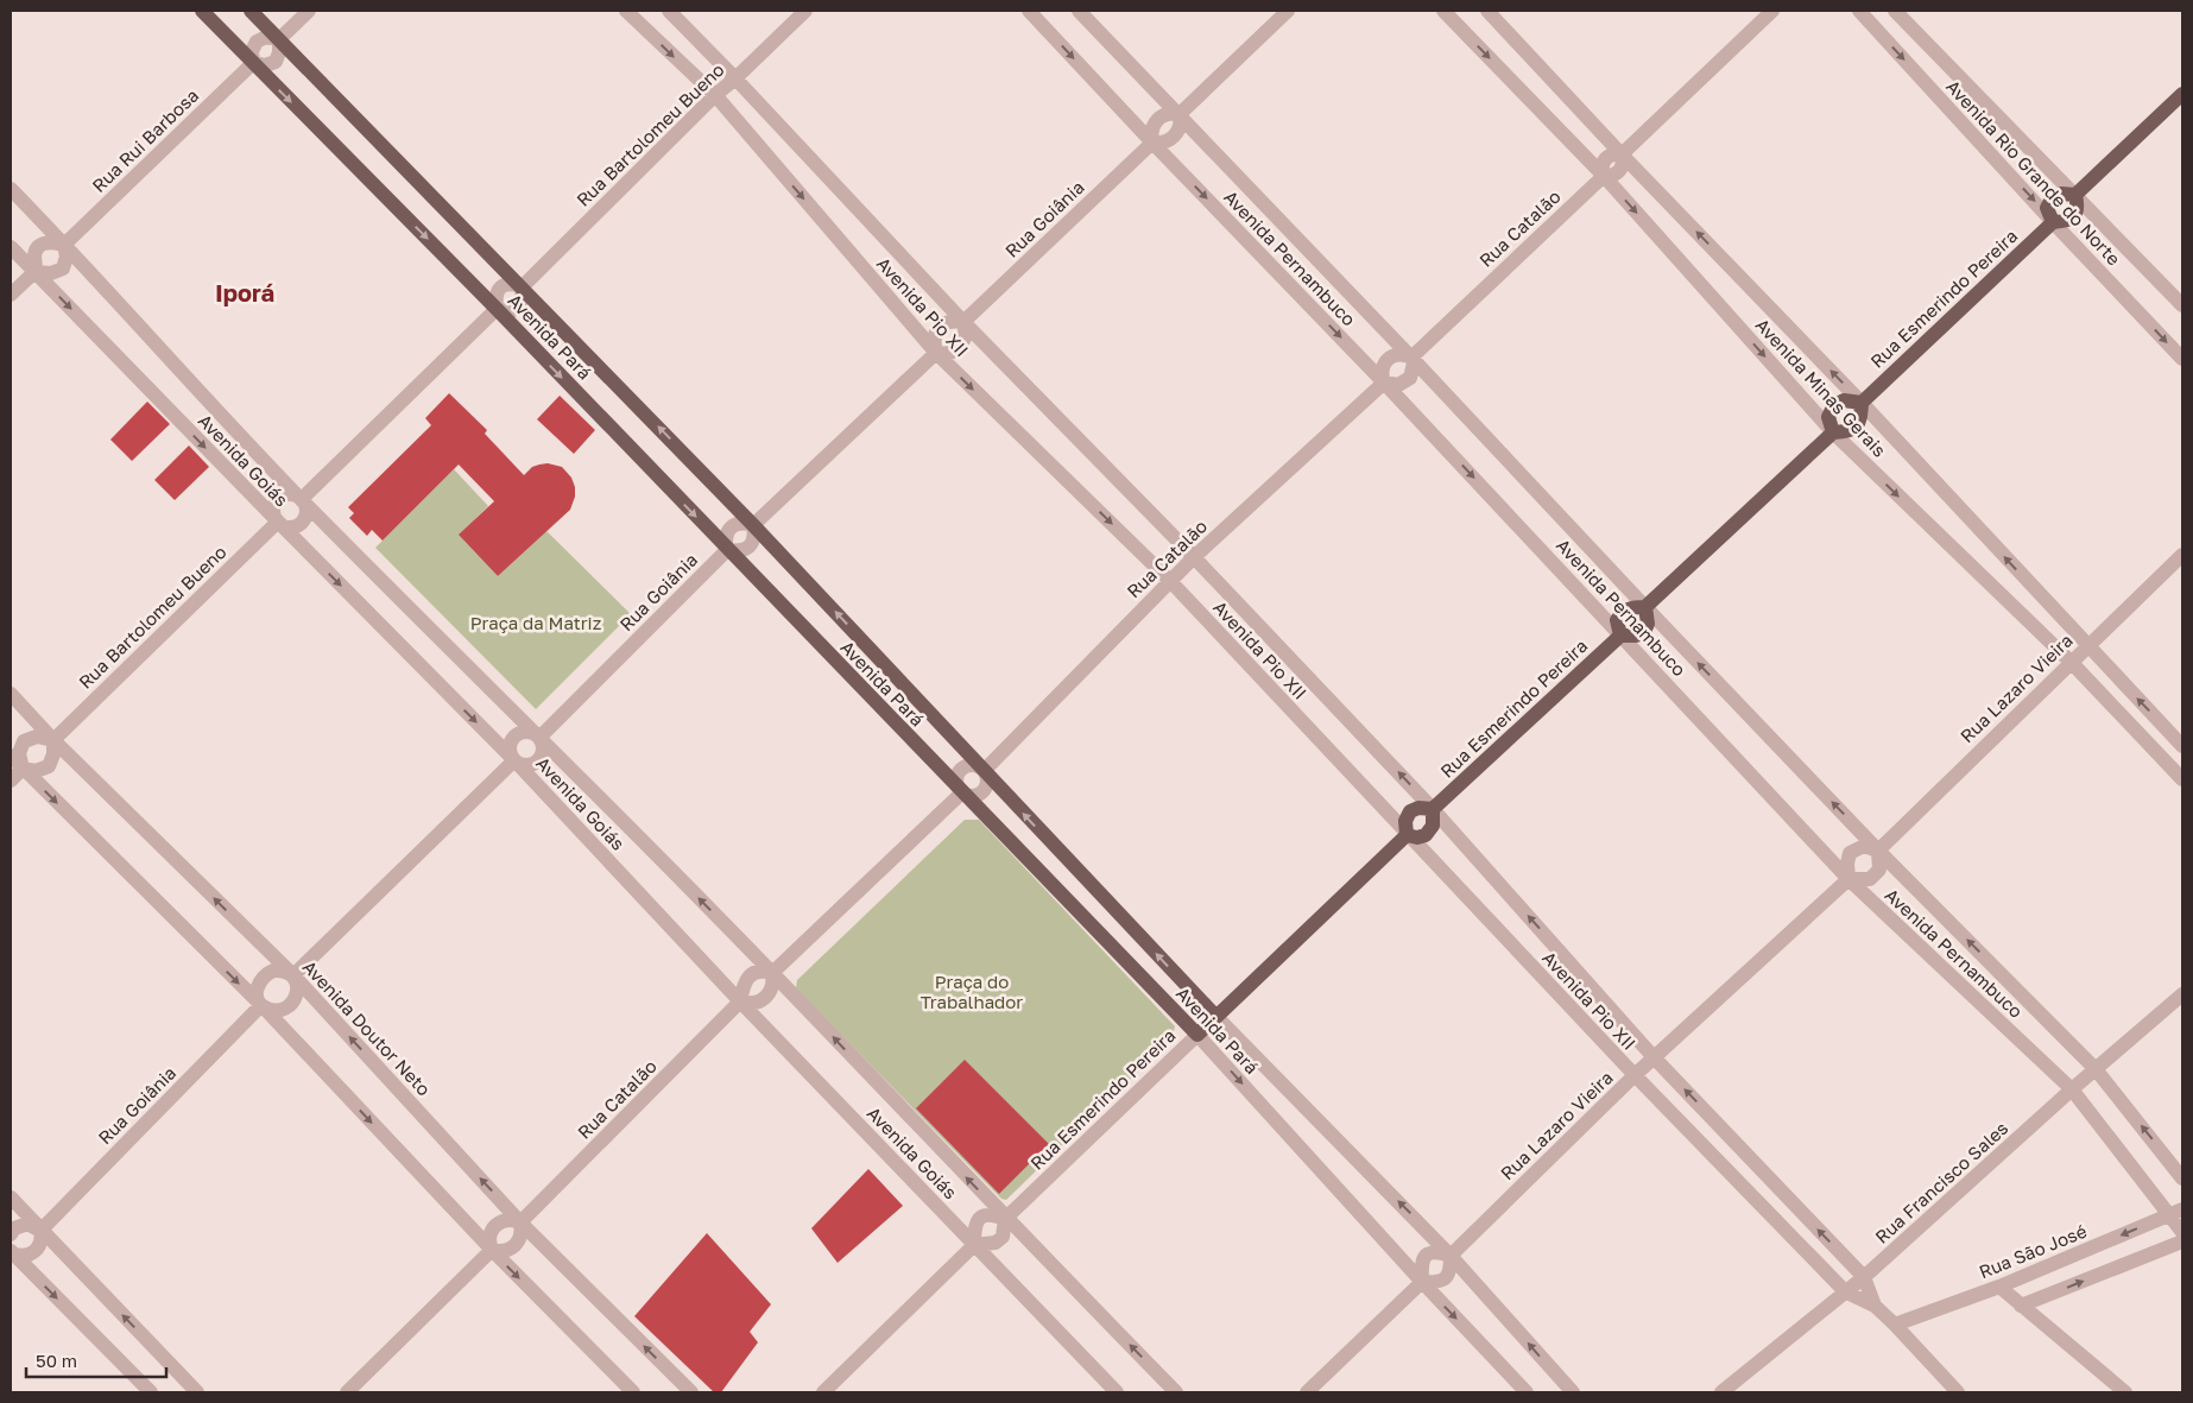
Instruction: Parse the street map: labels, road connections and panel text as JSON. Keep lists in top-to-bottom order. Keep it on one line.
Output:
{"streets":{"main road":["Rua Esmerindo Pereira","Avenida Pará"],"street":["Rua Bartolomeu Bueno","Rua Rui Barbosa","Avenida Rio Grande do Norte","Rua Goiânia","Rua Catalão","Avenida Pernambuco","Avenida Pio XII","Avenida Minas Gerais","Avenida Goiás","Rua Lazaro Vieira","Avenida Doutor Neto","Rua Francisco Sales","Rua São José"]},"crossings":[["Rua Bartolomeu Bueno","Avenida Pio XII"],["Rua Bartolomeu Bueno","Avenida Pará"],["Rua Bartolomeu Bueno","Avenida Goiás"],["Rua Bartolomeu Bueno","Avenida Doutor Neto"],["Rua Rui Barbosa","Avenida Pará"],["Rua Rui Barbosa","Avenida Goiás"],["Avenida Rio Grande do Norte","Rua Esmerindo Pereira"],["Rua Goiânia","Avenida Pernambuco"],["Rua Goiânia","Avenida Pio XII"],["Rua Goiânia","Avenida Pará"],["Rua Goiânia","Avenida Goiás"],["Rua Goiânia","Avenida Doutor Neto"],["Rua Catalão","Avenida Pernambuco"],["Rua Catalão","Avenida Pio XII"],["Rua Catalão","Avenida Pará"],["Rua Catalão","Avenida Minas Gerais"],["Rua Catalão","Avenida Goiás"],["Rua Catalão","Avenida Doutor Neto"],["Avenida Pernambuco","Rua Esmerindo Pereira"],["Avenida Pernambuco","Rua Lazaro Vieira"],["Avenida Pernambuco","Rua Francisco Sales"],["Avenida Pernambuco","Rua São José"],["Rua Esmerindo Pereira","Avenida Pio XII"],["Rua Esmerindo Pereira","Avenida Pará"],["Rua Esmerindo Pereira","Avenida Minas Gerais"],["Rua Esmerindo Pereira","Avenida Goiás"],["Avenida Pio XII","Rua Lazaro Vieira"],["Avenida Pio XII","Rua Francisco Sales"],["Avenida Pio XII","Rua São José"],["Avenida Pará","Rua Lazaro Vieira"],["Avenida Minas Gerais","Rua Lazaro Vieira"]],"districts":["Iporá"],"parks":["Praça da Matriz","Praça do Trabalhador"],"scale_bar":"50 m"}
